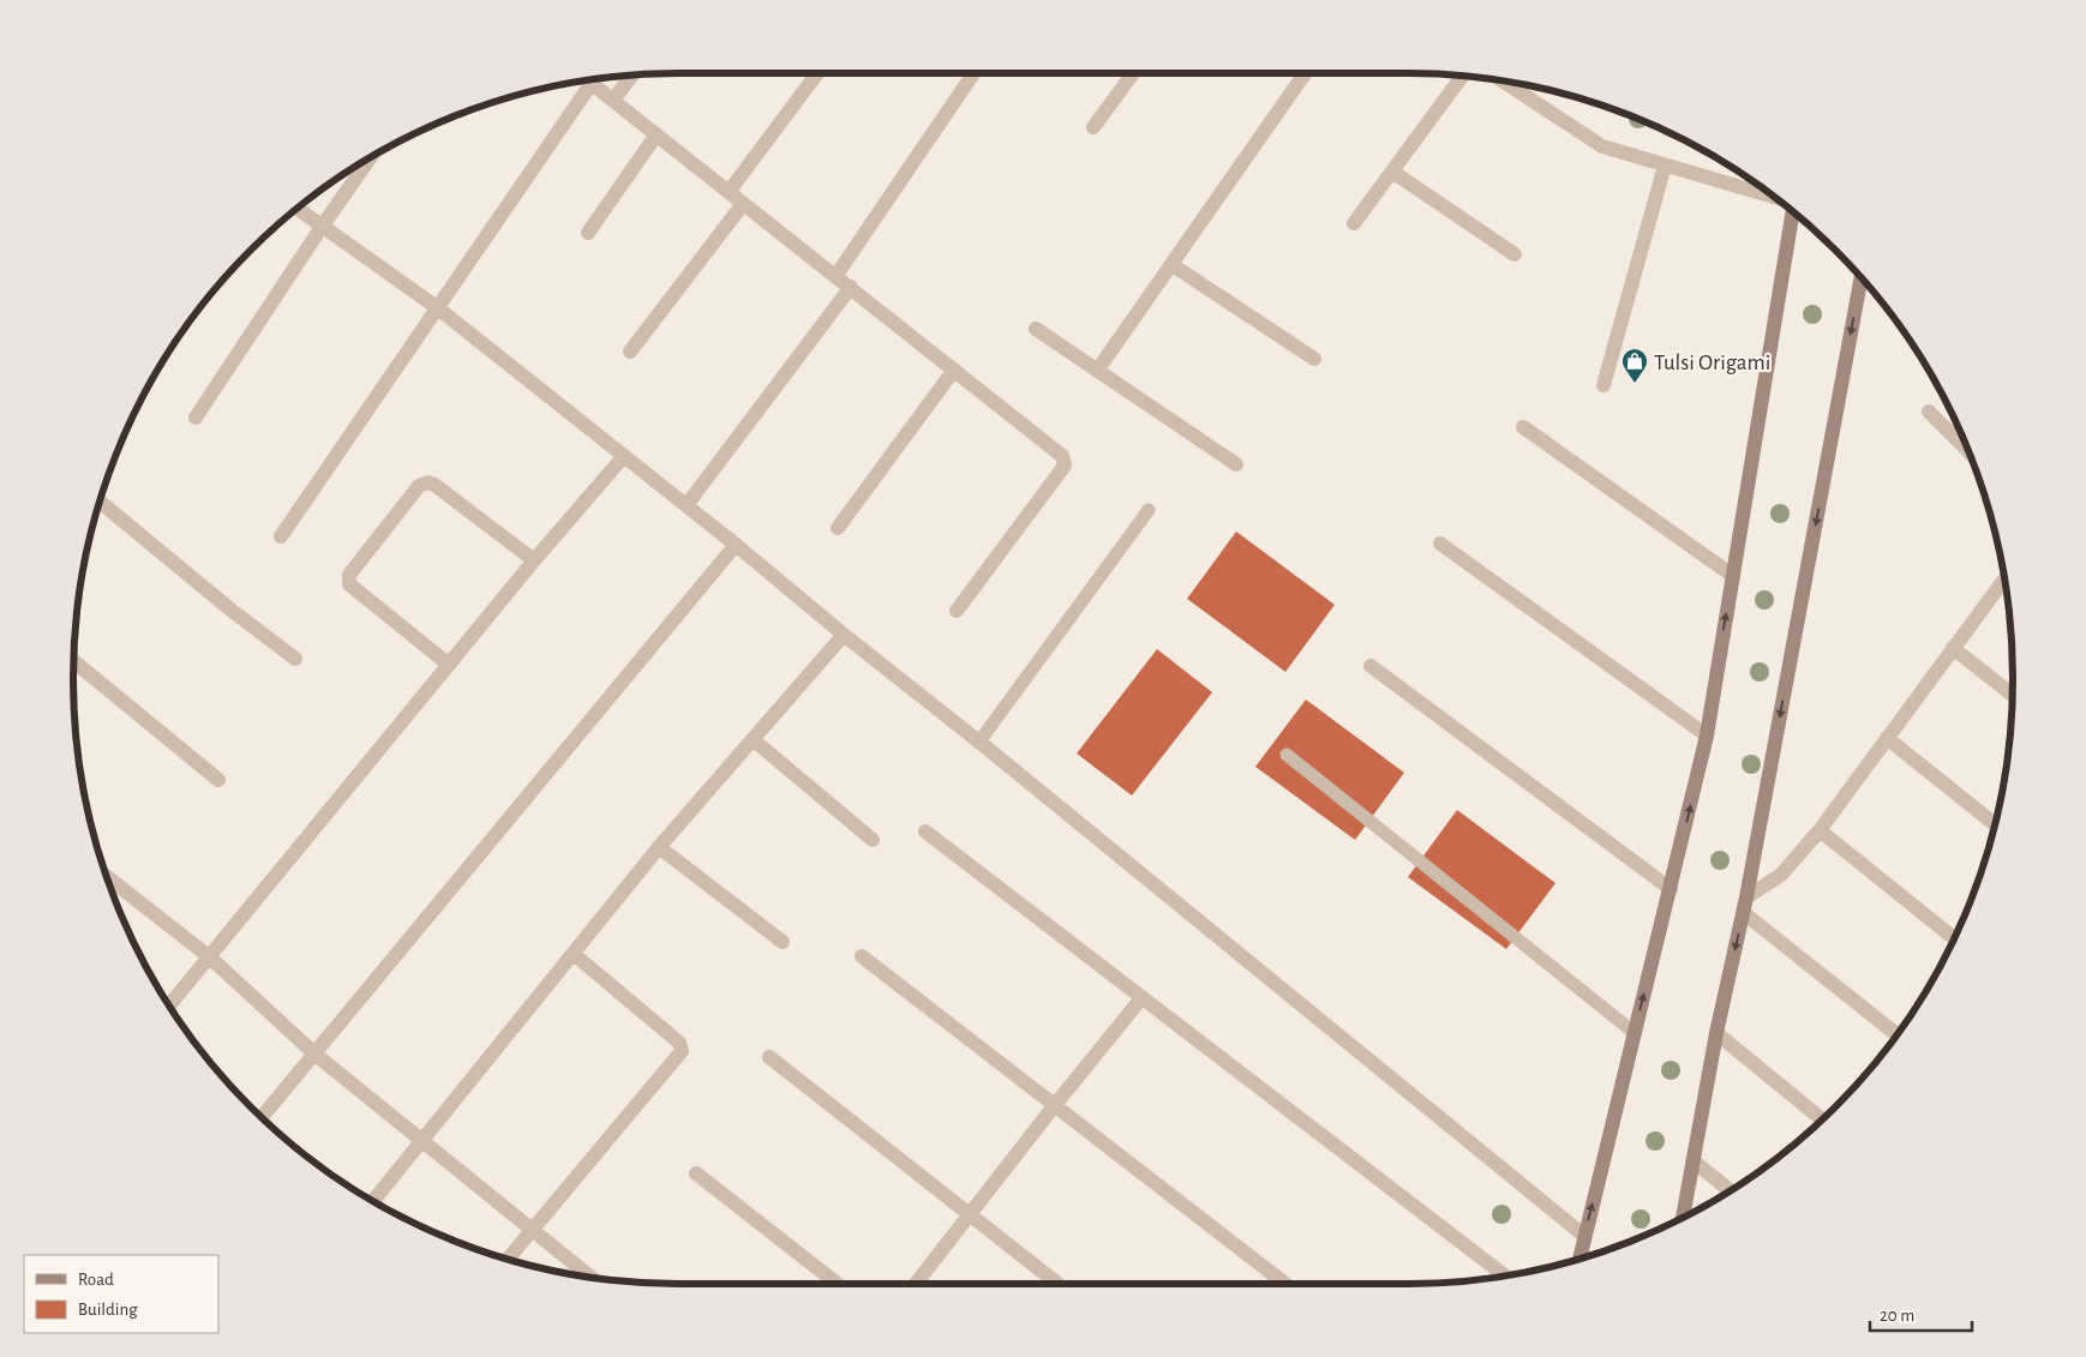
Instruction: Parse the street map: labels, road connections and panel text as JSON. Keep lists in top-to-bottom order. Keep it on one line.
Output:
{"places":{"shop":["Tulsi Origami"]},"legend":["Road","Building"],"scale_bar":"20 m"}
